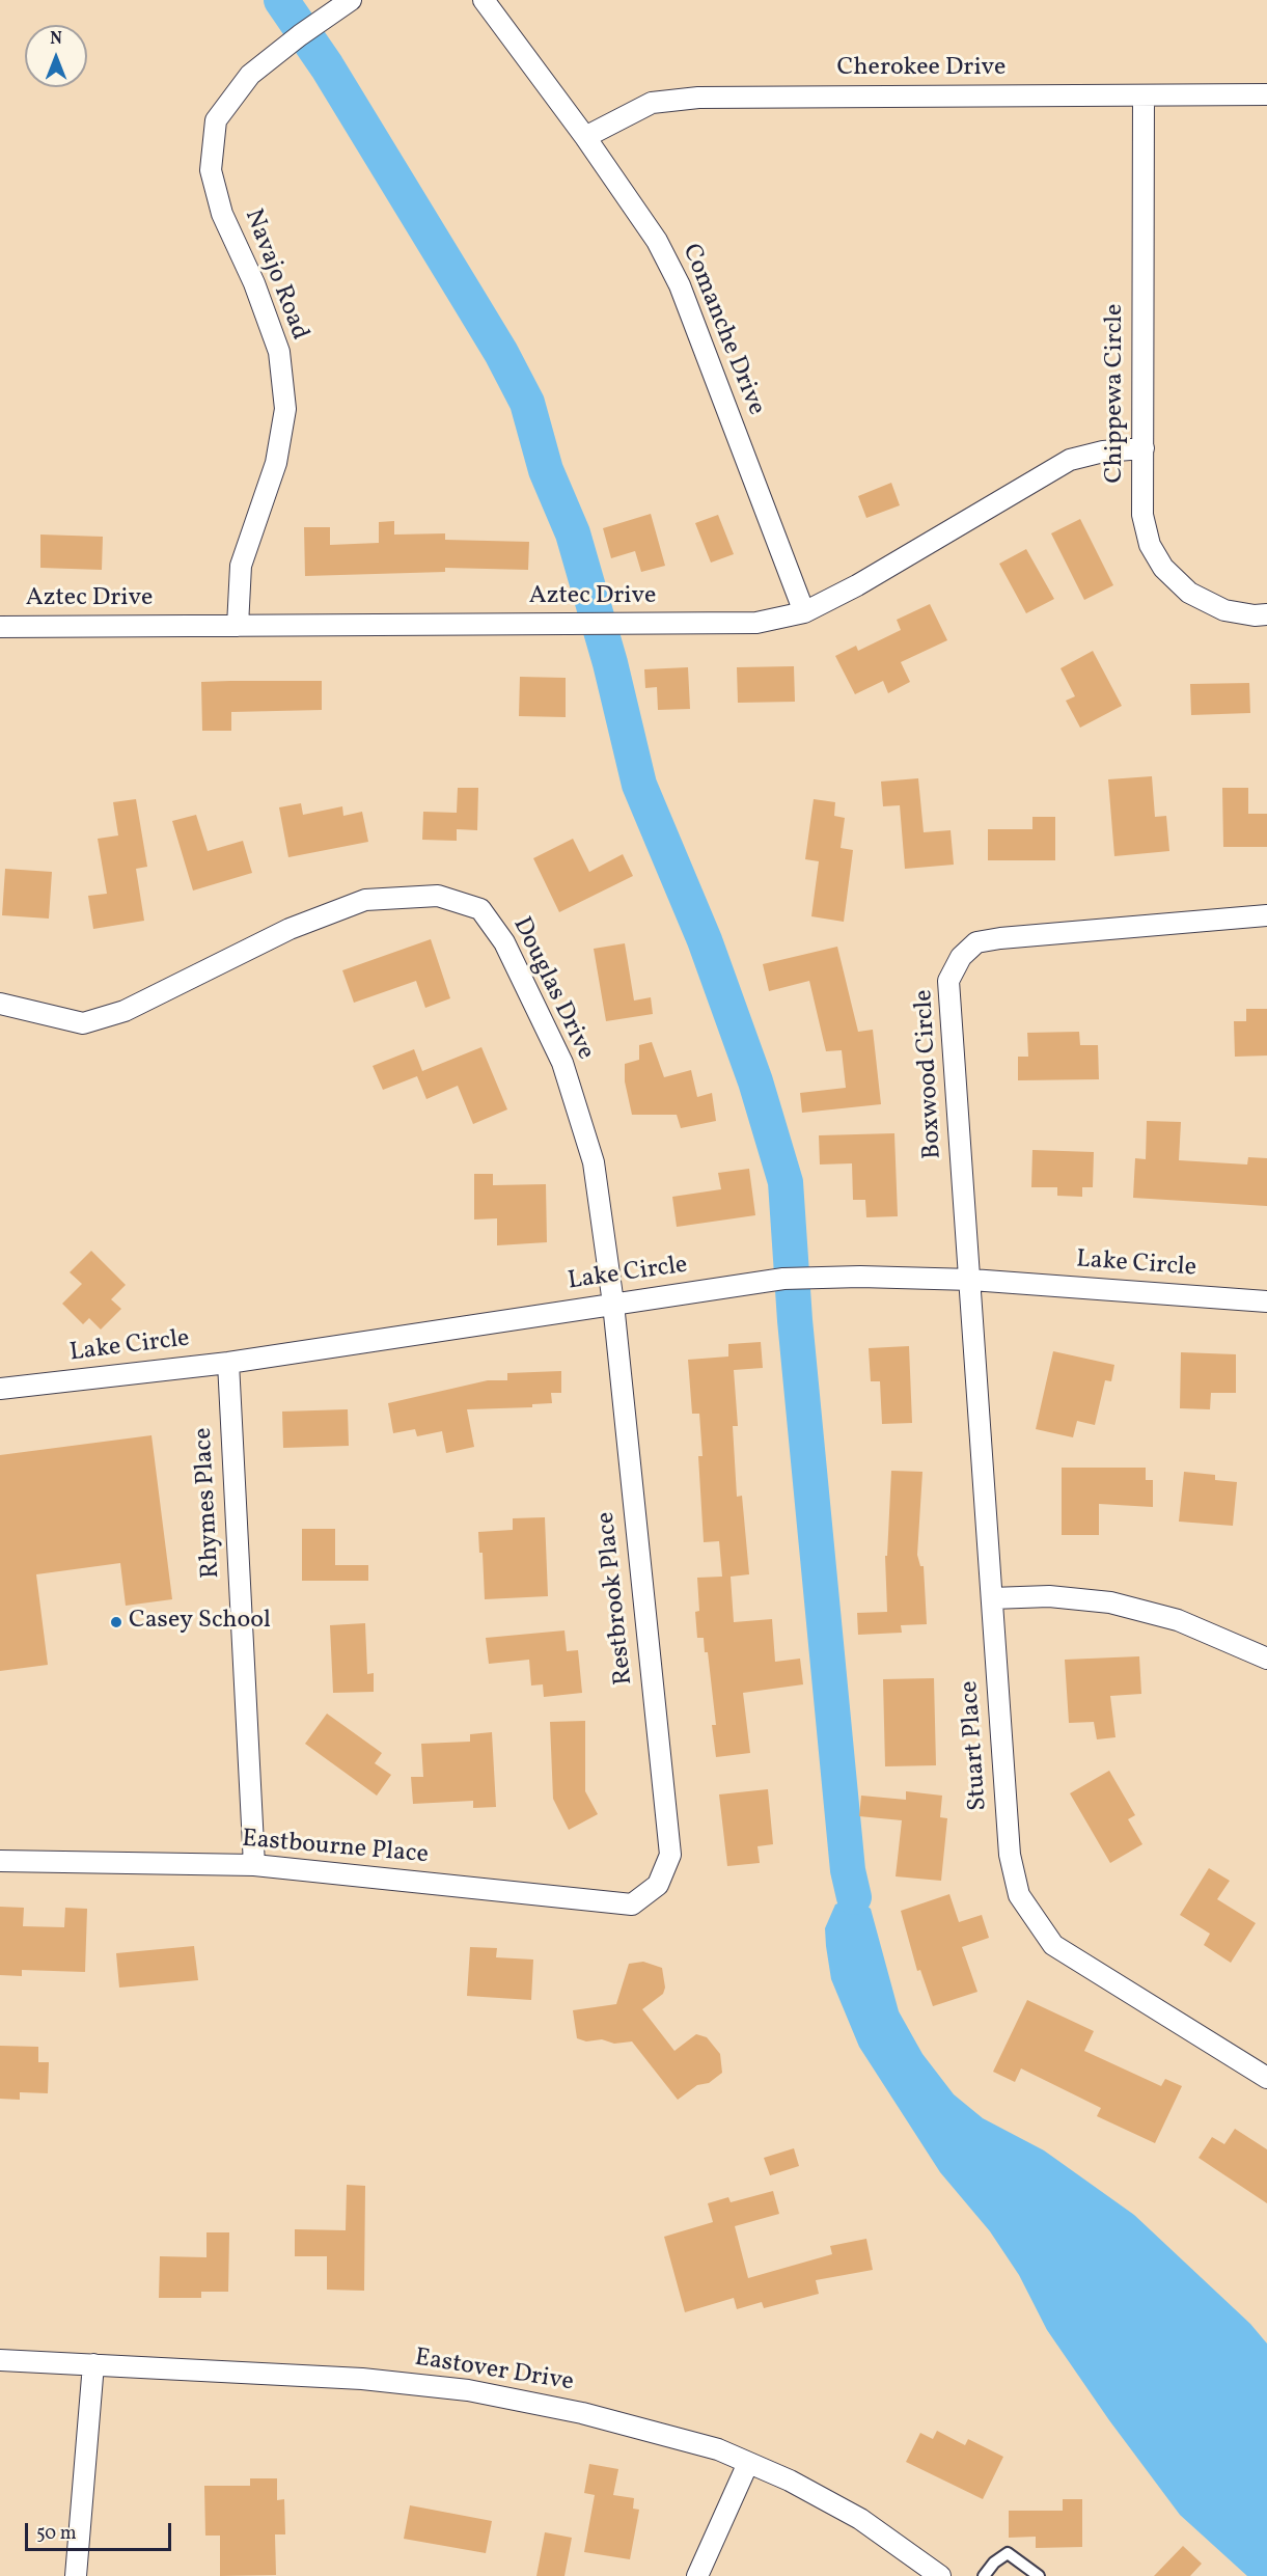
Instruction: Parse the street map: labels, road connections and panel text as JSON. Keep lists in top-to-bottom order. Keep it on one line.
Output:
{"streets":{"street":["Cherokee Drive","Navajo Road","Comanche Drive","Chippewa Circle","Aztec Drive","Douglas Drive","Boxwood Circle","Lake Circle","Rhymes Place","Restbrook Place","Stuart Place","Eastbourne Place","Eastover Drive"]},"crossings":[["Cherokee Drive","Comanche Drive"],["Cherokee Drive","Chippewa Circle"],["Navajo Road","Aztec Drive"],["Comanche Drive","Aztec Drive"],["Chippewa Circle","Aztec Drive"],["Douglas Drive","Lake Circle"],["Douglas Drive","Restbrook Place"],["Boxwood Circle","Lake Circle"],["Boxwood Circle","Stuart Place"],["Lake Circle","Rhymes Place"],["Lake Circle","Restbrook Place"],["Lake Circle","Stuart Place"],["Rhymes Place","Eastbourne Place"],["Restbrook Place","Eastbourne Place"]],"places":["Casey School"],"scale_bar":"50 m","north":"top"}
